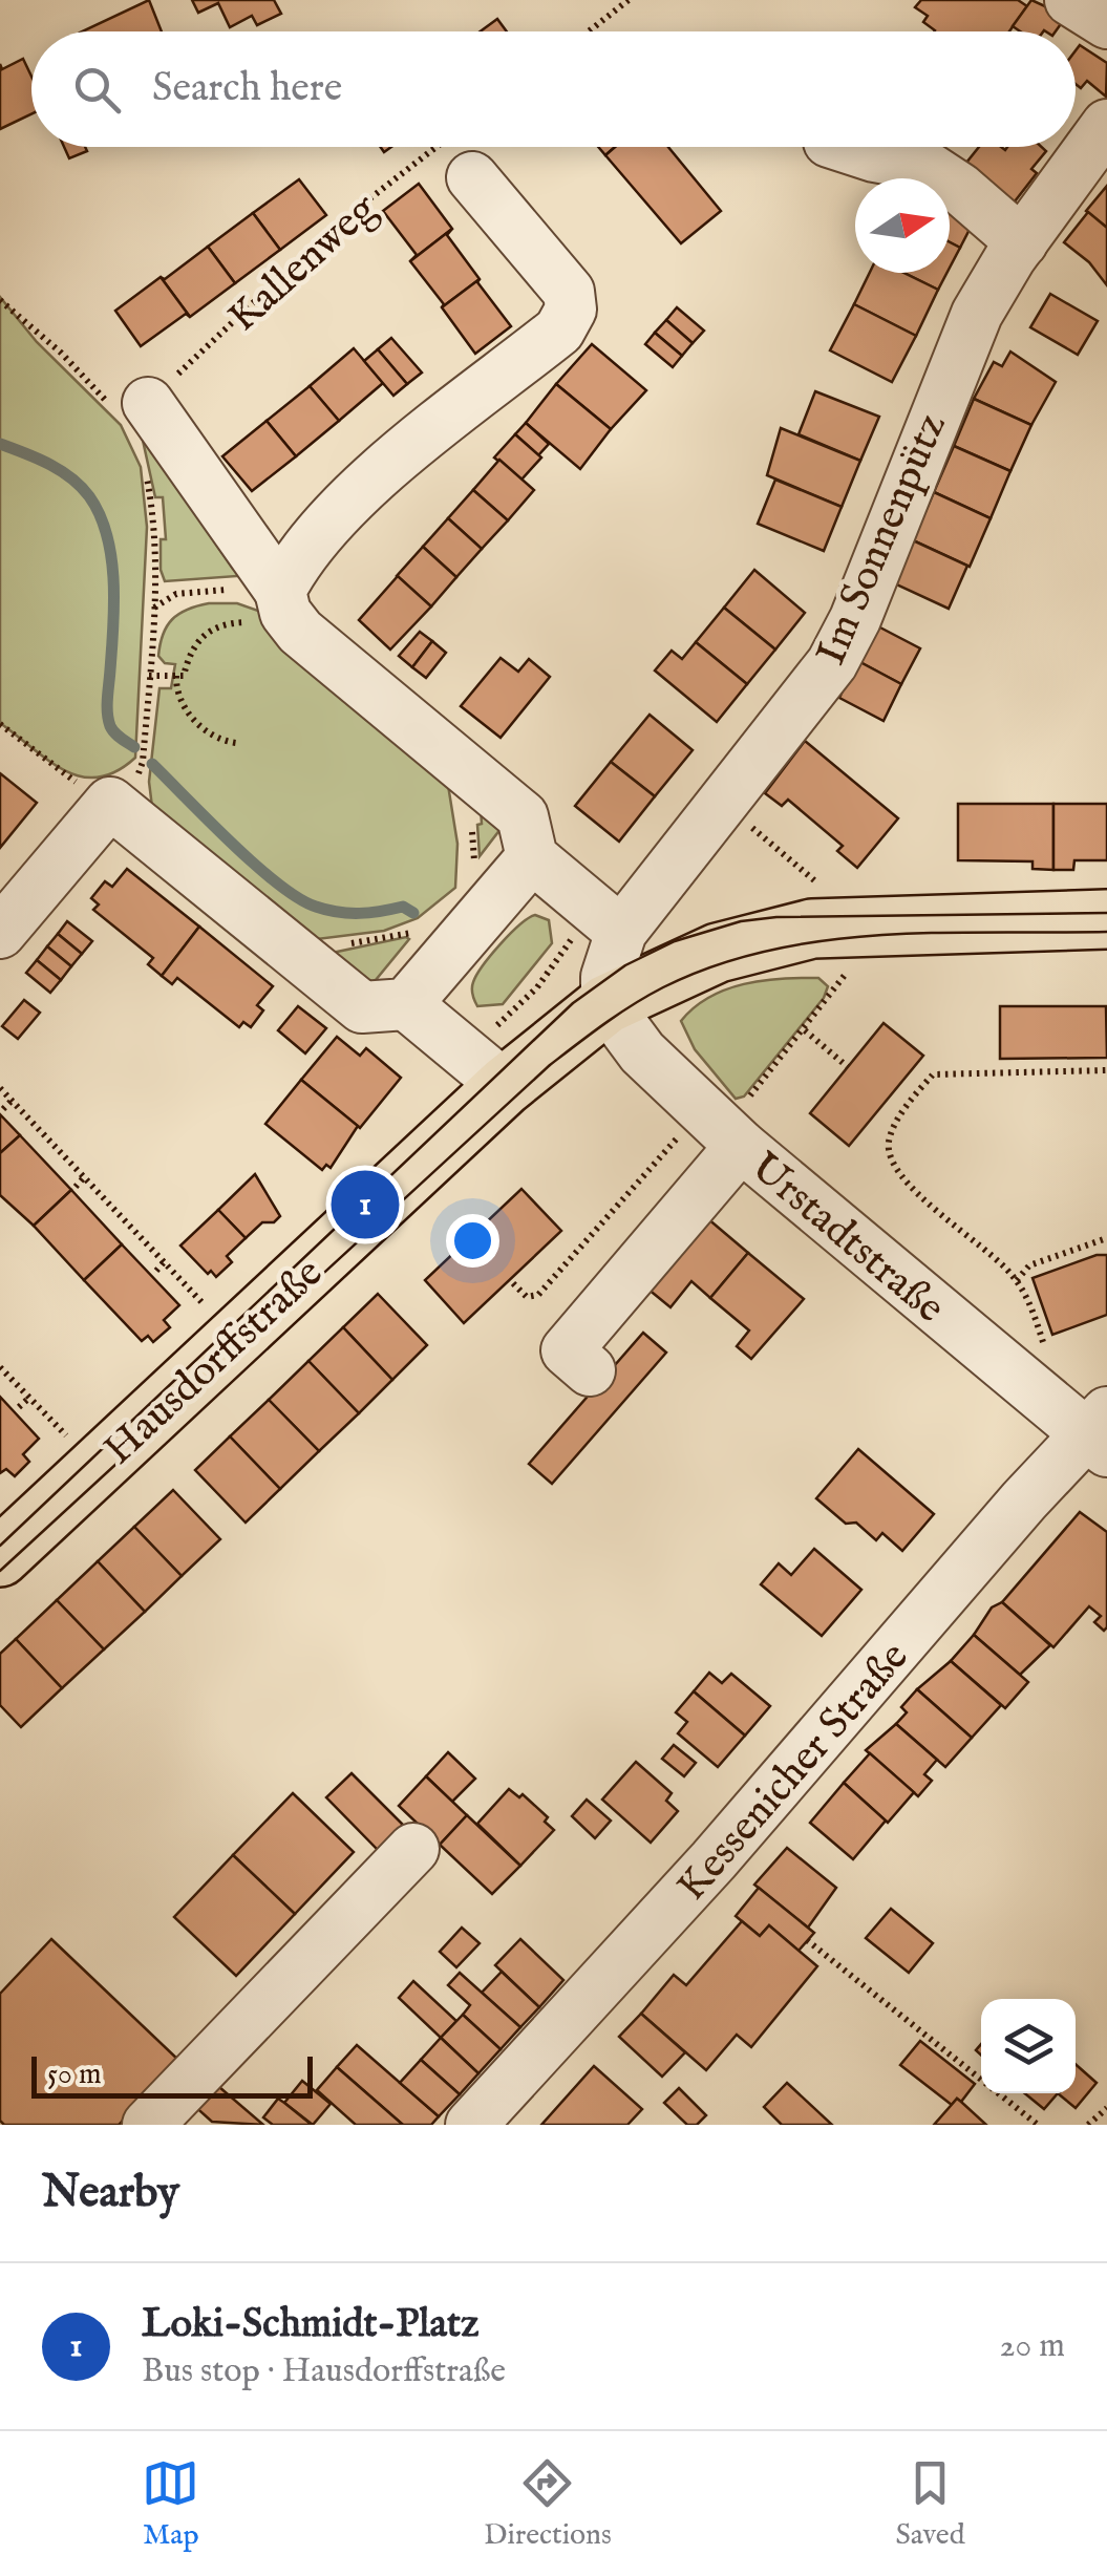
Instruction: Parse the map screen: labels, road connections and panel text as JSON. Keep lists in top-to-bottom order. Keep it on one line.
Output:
{"streets":{"main road":["Hausdorffstraße"],"street":["Im Sonnenpütz","Urstadtstraße","Kessenicher Straße"],"path":["Kallenweg"]},"crossings":[["Urstadtstraße","Hausdorffstraße"],["Urstadtstraße","Kessenicher Straße"]],"scale_bar":"50 m","north":"right","page":{"search":"Search here","pins":"1","scale":"50 m","heading":"Nearby","list":[{"mark":"1","name":"Loki-Schmidt-Platz","note":"Bus stop · Hausdorffstraße","value":"20 m"}],"nav":["Map","Directions","Saved"]}}
